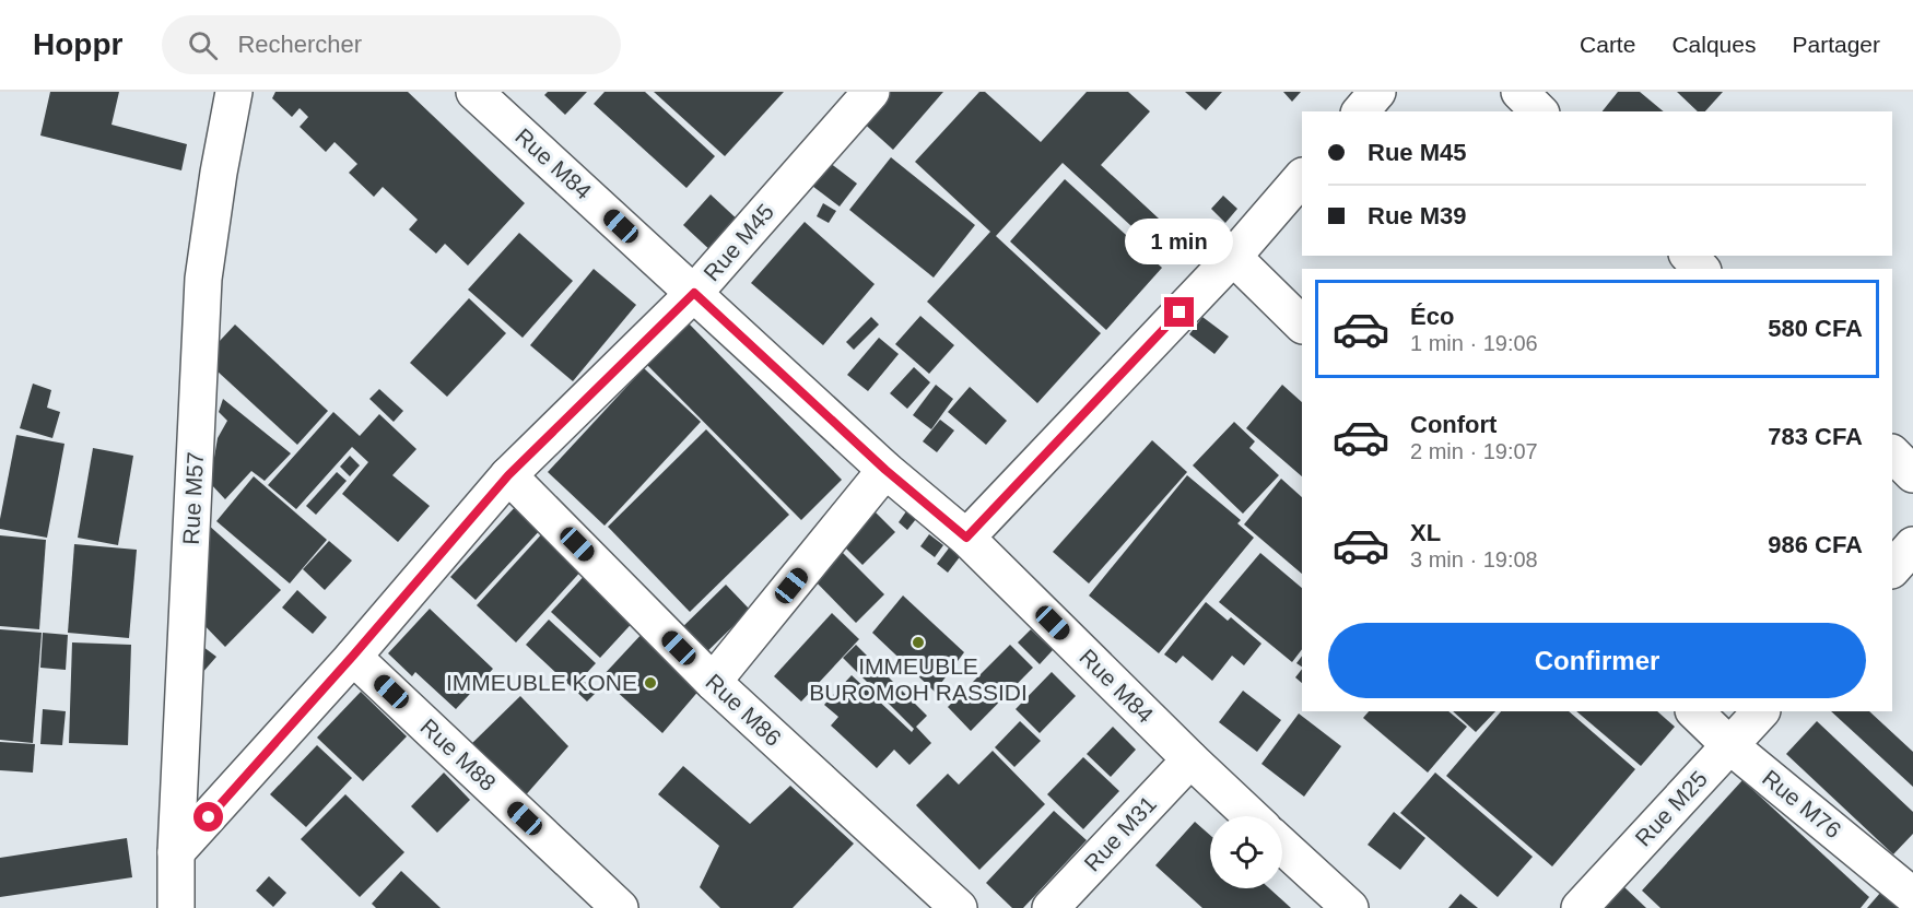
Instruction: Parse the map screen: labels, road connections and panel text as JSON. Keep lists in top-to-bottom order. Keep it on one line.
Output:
{"streets":{"street":["Rue M84","Rue M45","Rue M57","Rue M86","Rue M88","Rue M76","Rue M25","Rue M31"]},"crossings":[["Rue M84","Rue M45"],["Rue M84","Rue M31"],["Rue M45","Rue M57"],["Rue M45","Rue M86"],["Rue M45","Rue M88"],["Rue M76","Rue M25"]],"places":["IMMEUBLE BUROMOH RASSIDI","IMMEUBLE KONE"],"page":{"header":"Hoppr","search":"Rechercher","nav":["Carte","Calques","Partager"],"banner":["Rue M45","Rue M39"],"bubble":"1 min","list":[{"name":"Éco","note":"1 min · 19:06","value":"580 CFA"},{"name":"Confort","note":"2 min · 19:07","value":"783 CFA"},{"name":"XL","note":"3 min · 19:08","value":"986 CFA"}],"buttons":"Confirmer"}}
